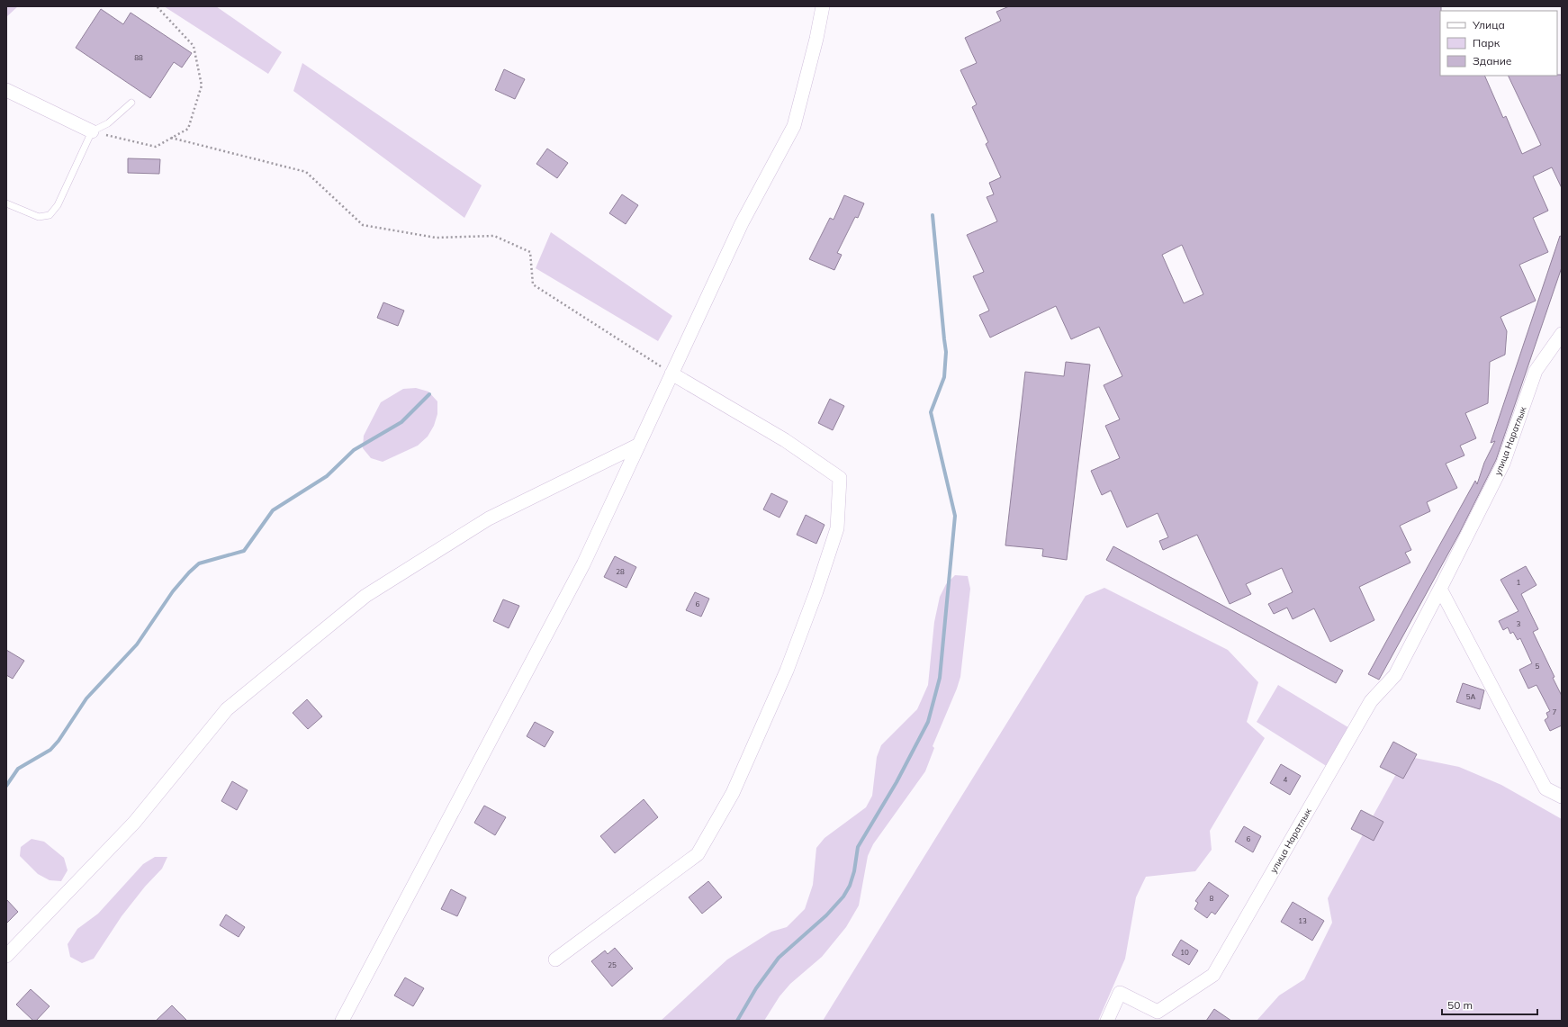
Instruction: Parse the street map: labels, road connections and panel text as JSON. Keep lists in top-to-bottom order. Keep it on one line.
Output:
{"streets":{"street":["улица Наратлык"]},"house_numbers":["88","28","1","6","3","5","5А","7","4","6","8","13","10","25"],"legend":["Улица","Парк","Здание"],"scale_bar":"50 m"}
